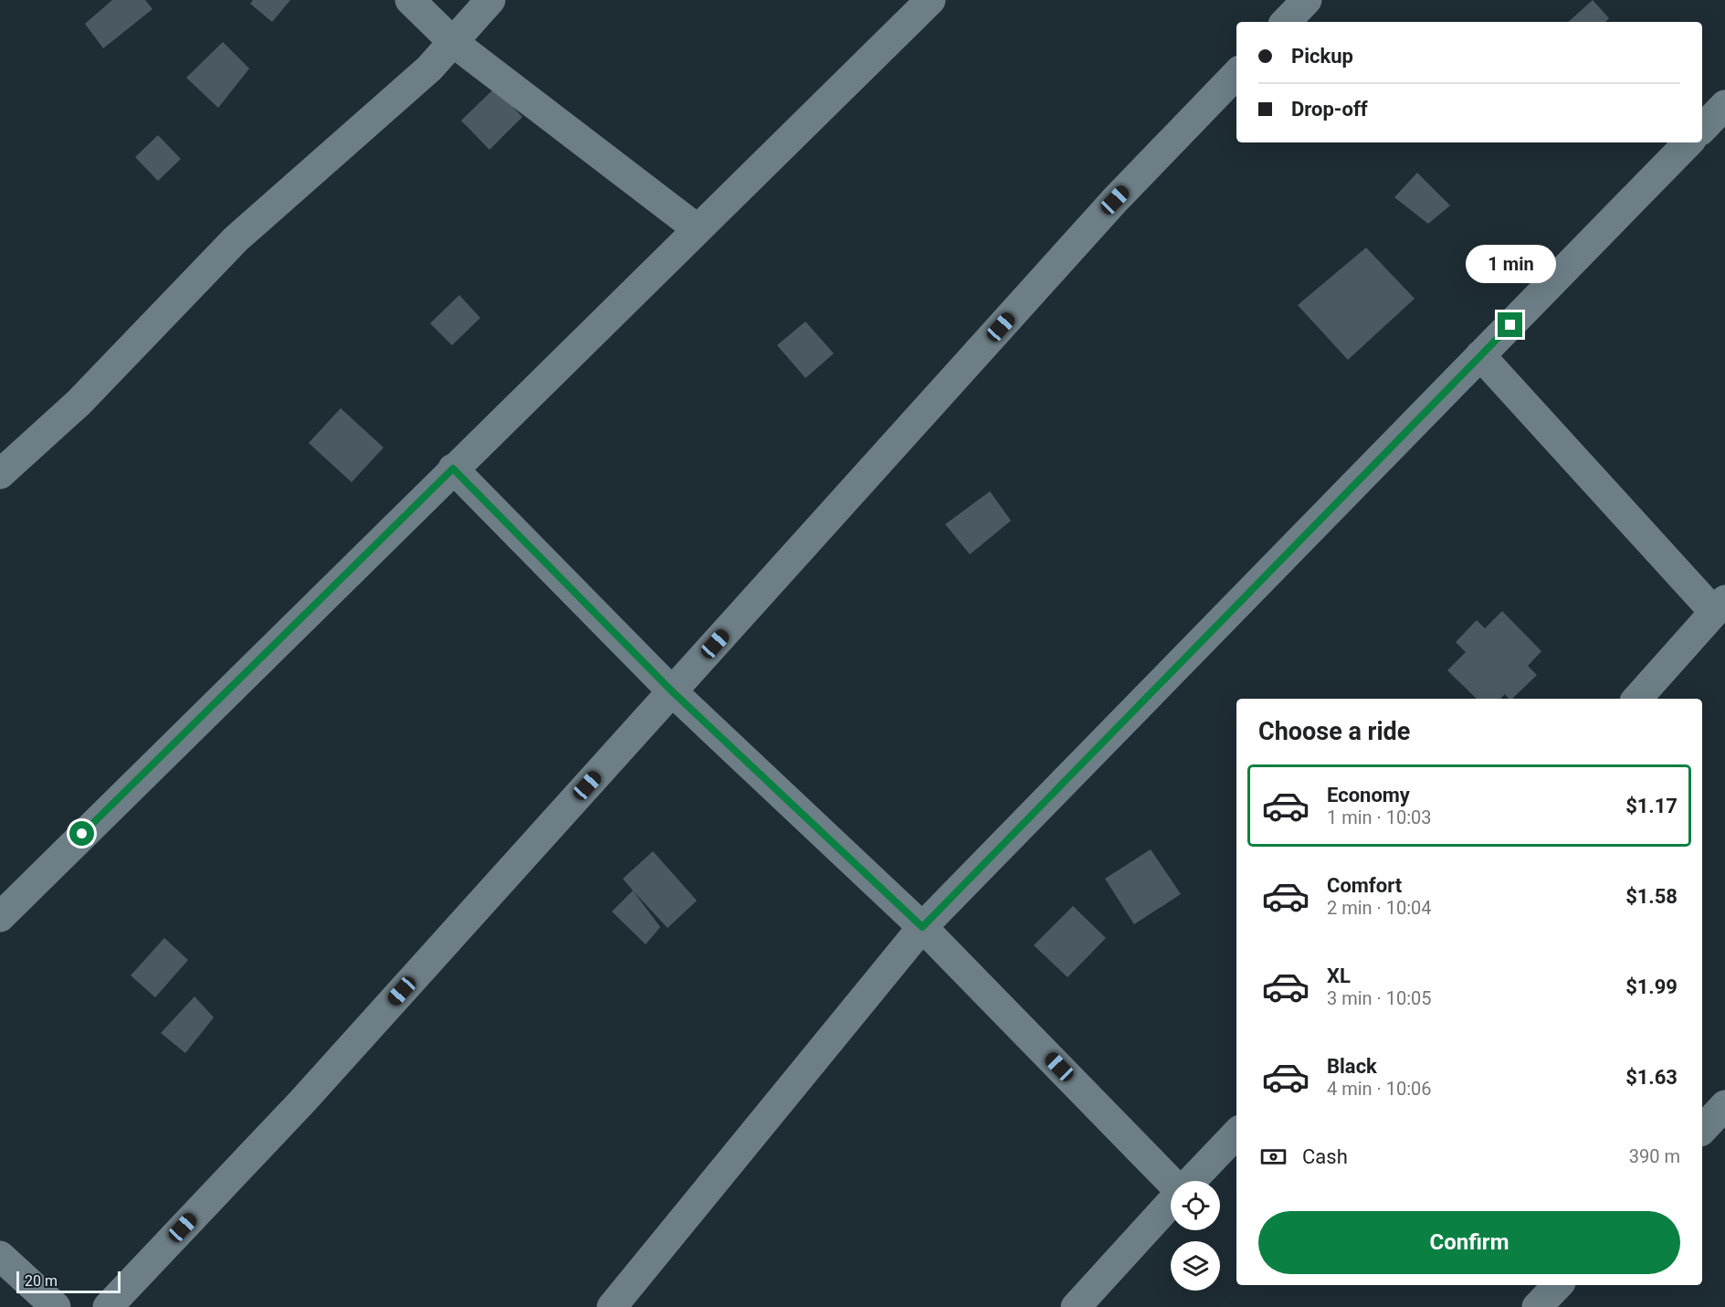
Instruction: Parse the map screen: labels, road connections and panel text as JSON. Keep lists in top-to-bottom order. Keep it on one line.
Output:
{"scale_bar":"20 m","page":{"banner":["Pickup","Drop-off"],"bubble":"1 min","heading":"Choose a ride","list":[{"name":"Economy","note":"1 min · 10:03","value":"$1.17"},{"name":"Comfort","note":"2 min · 10:04","value":"$1.58"},{"name":"XL","note":"3 min · 10:05","value":"$1.99"},{"name":"Black","note":"4 min · 10:06","value":"$1.63"}],"pay":["Cash","390 m"],"buttons":"Confirm","scale":"20 m"}}
